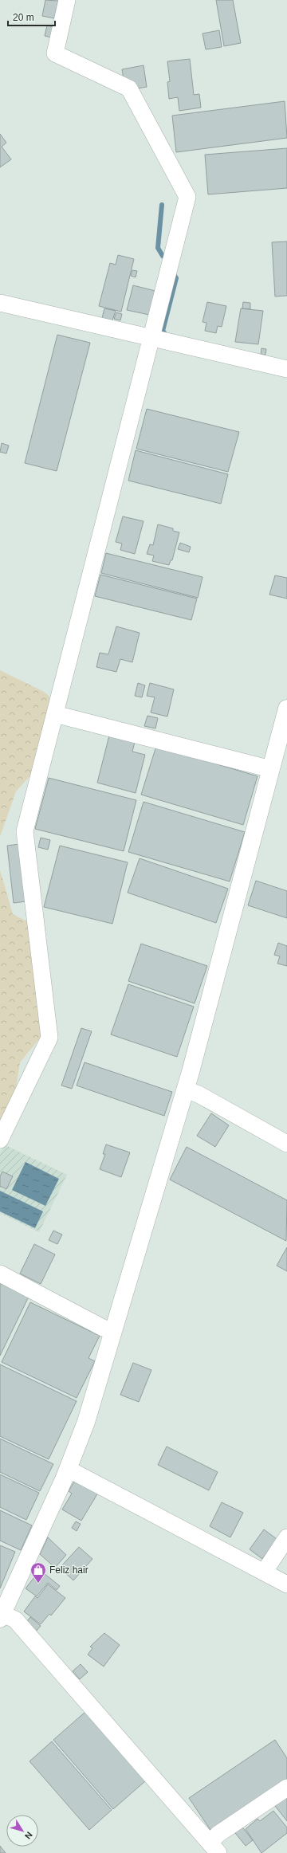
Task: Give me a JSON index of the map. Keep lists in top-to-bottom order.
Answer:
{
  "places": {
    "shop": ["Feliz hair"]
  },
  "scale_bar": "20 m",
  "north": "bottom right"
}
